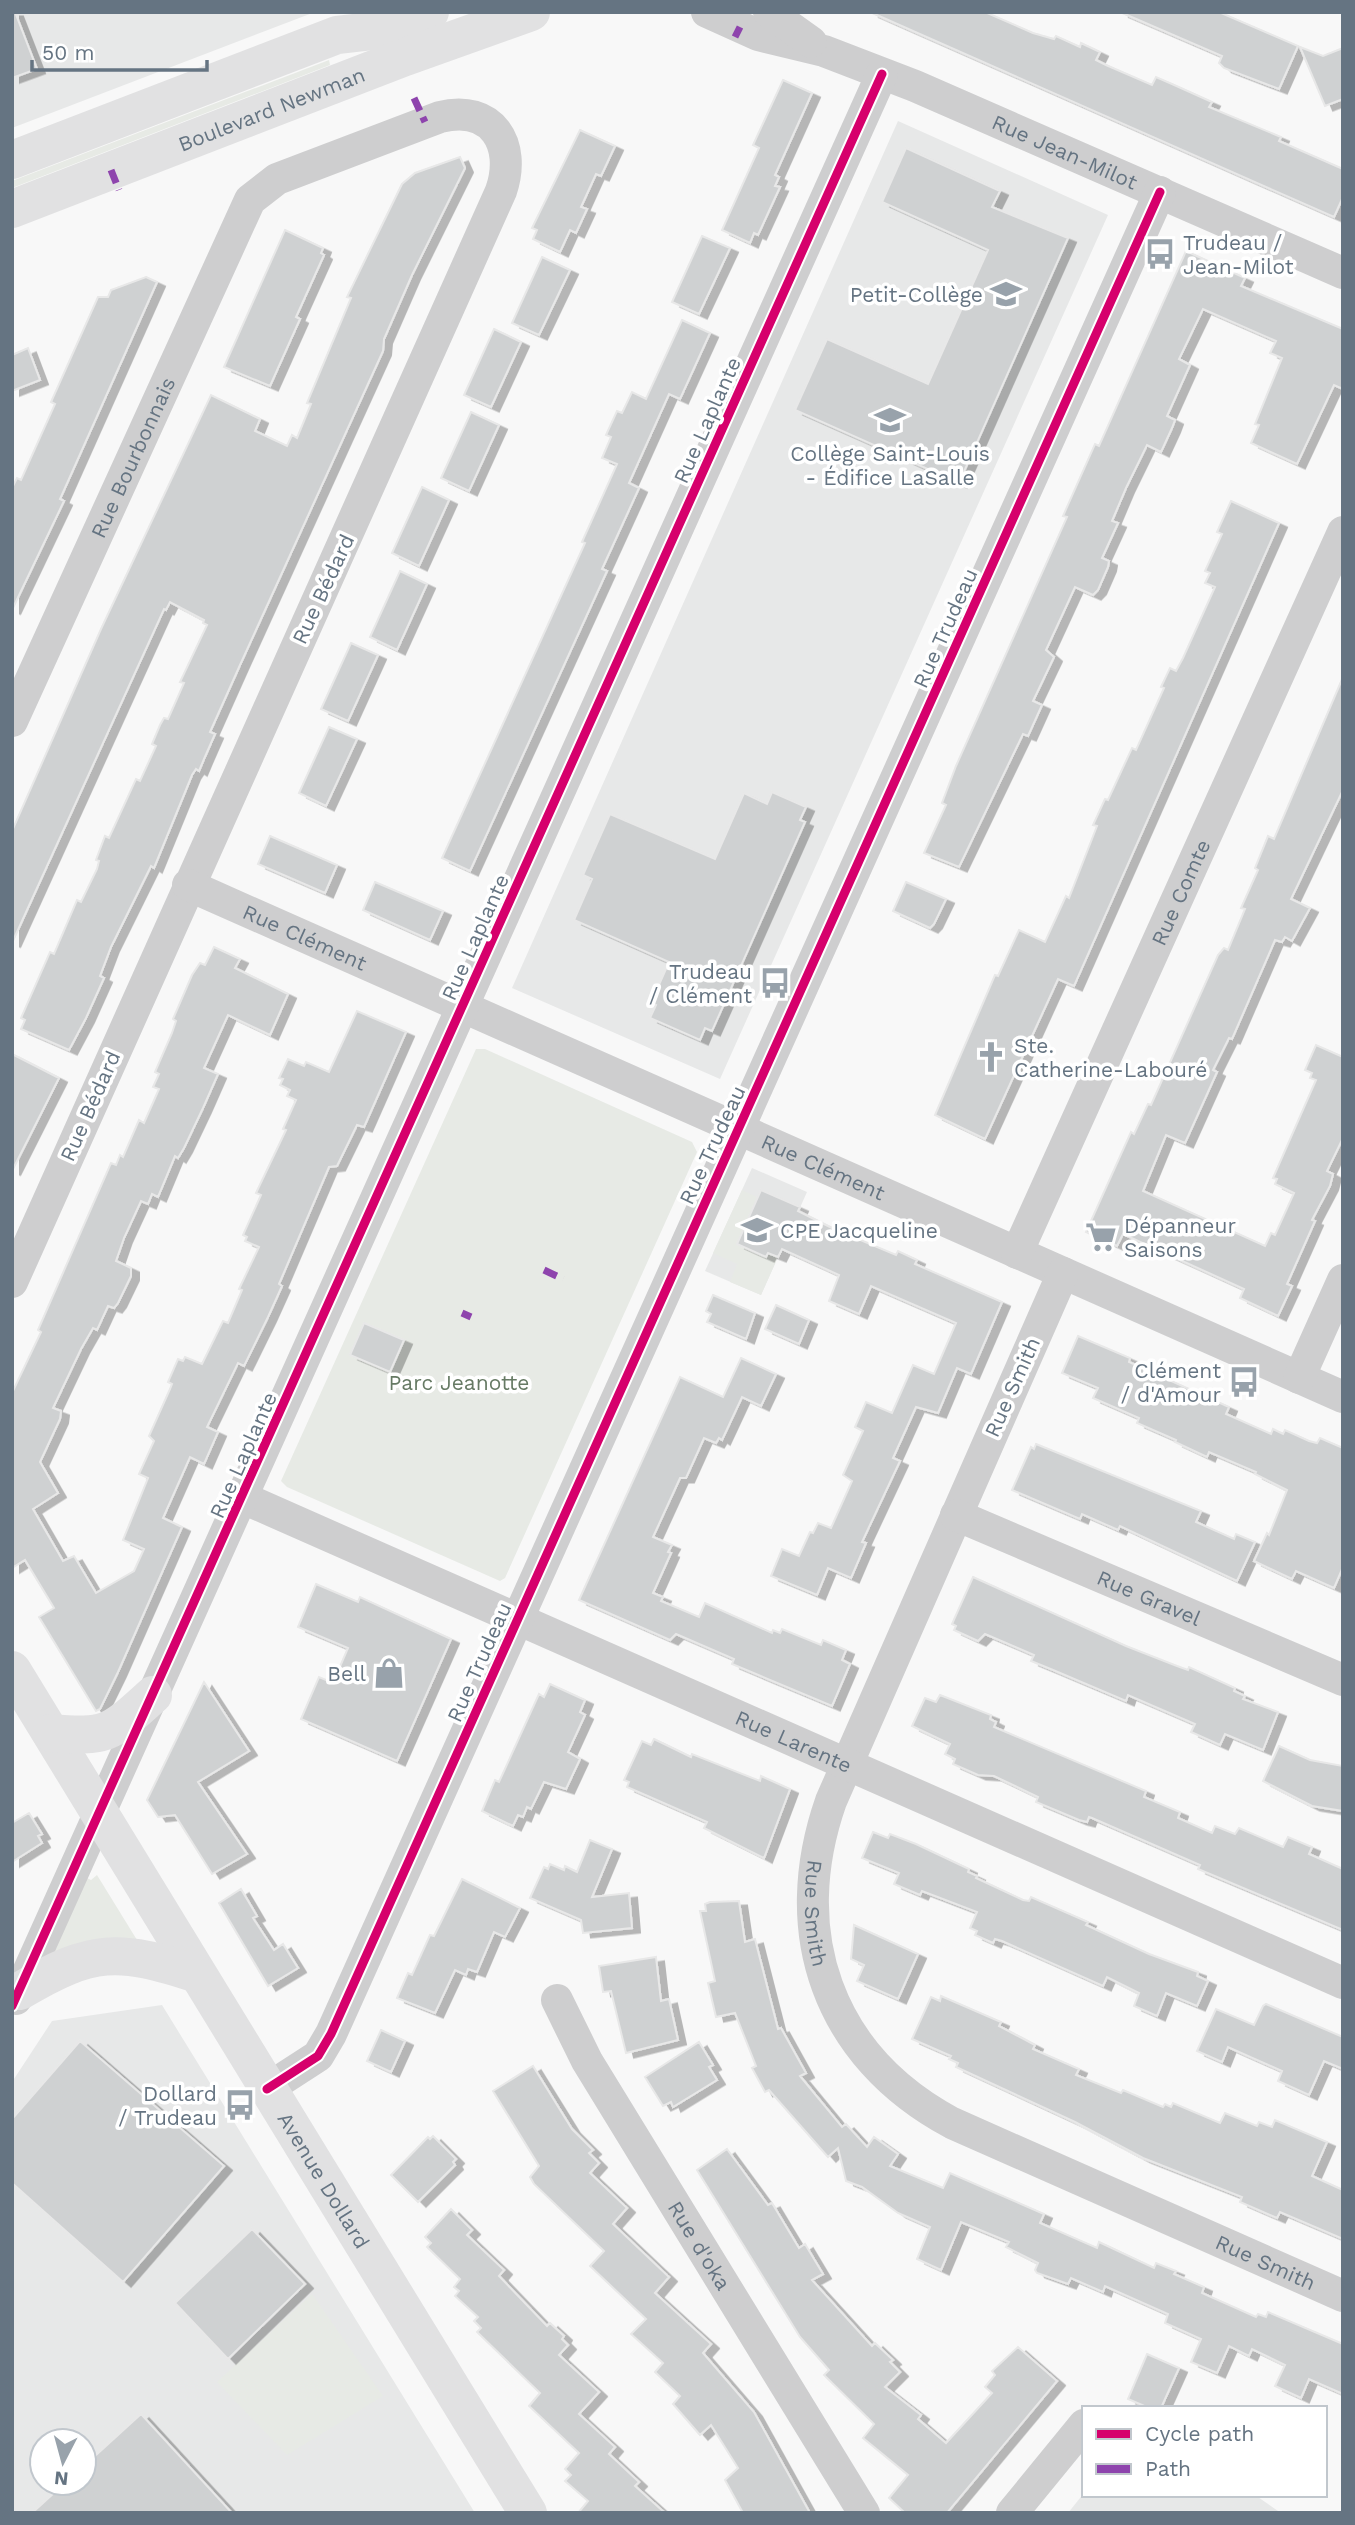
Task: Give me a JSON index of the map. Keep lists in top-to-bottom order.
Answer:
{
  "streets": {
    "main road": ["Boulevard Newman", "Avenue Dollard"],
    "street": [
      "Rue Jean-Milot",
      "Rue Laplante",
      "Rue Bourbonnais",
      "Rue Bédard",
      "Rue Trudeau",
      "Rue Comte",
      "Rue Clément",
      "Rue Smith",
      "Rue Gravel",
      "Rue Larente",
      "Rue d'oka"
    ]
  },
  "crossings": [
    ["Rue Jean-Milot", "Rue Laplante"],
    ["Rue Jean-Milot", "Rue Trudeau"],
    ["Rue Laplante", "Rue Clément"],
    ["Rue Laplante", "Rue Larente"],
    ["Rue Laplante", "Avenue Dollard"],
    ["Rue Bourbonnais", "Rue Bédard"],
    ["Rue Bédard", "Rue Clément"],
    ["Rue Trudeau", "Rue Clément"],
    ["Rue Trudeau", "Rue Larente"],
    ["Rue Trudeau", "Avenue Dollard"],
    ["Rue Comte", "Rue Clément"],
    ["Rue Clément", "Rue Smith"],
    ["Rue Smith", "Rue Gravel"],
    ["Rue Smith", "Rue Larente"]
  ],
  "parks": ["Parc Jeanotte"],
  "places": {
    "bus stop": [
      "Trudeau / Jean-Milot",
      "Trudeau / Clément",
      "Clément / d'Amour",
      "Dollard / Trudeau"
    ],
    "school or university": ["Petit-Collège", "Collège Saint-Louis - Édifice LaSalle", "CPE Jacqueline"],
    "church": ["Ste. Catherine-Labouré"],
    "supermarket": ["Dépanneur Saisons"],
    "shop": ["Bell"]
  },
  "legend": ["Cycle path", "Path"],
  "scale_bar": "50 m",
  "north": "bottom"
}
